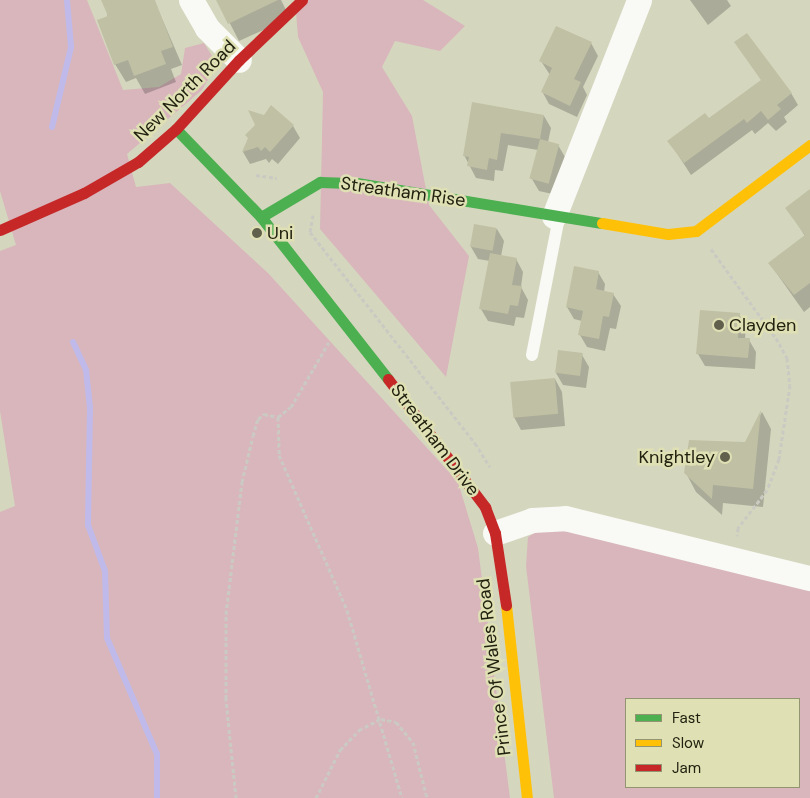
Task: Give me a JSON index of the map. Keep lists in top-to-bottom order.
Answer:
{
  "streets": {
    "street": [
      "New North Road",
      "Streatham Rise",
      "Streatham Drive",
      "Prince Of Wales Road"
    ]
  },
  "crossings": [
    ["New North Road", "Streatham Drive"],
    ["Streatham Rise", "Streatham Drive"],
    ["Streatham Drive", "Prince Of Wales Road"]
  ],
  "places": ["Uni", "Clayden", "Knightley"],
  "legend": ["Fast", "Slow", "Jam"]
}
